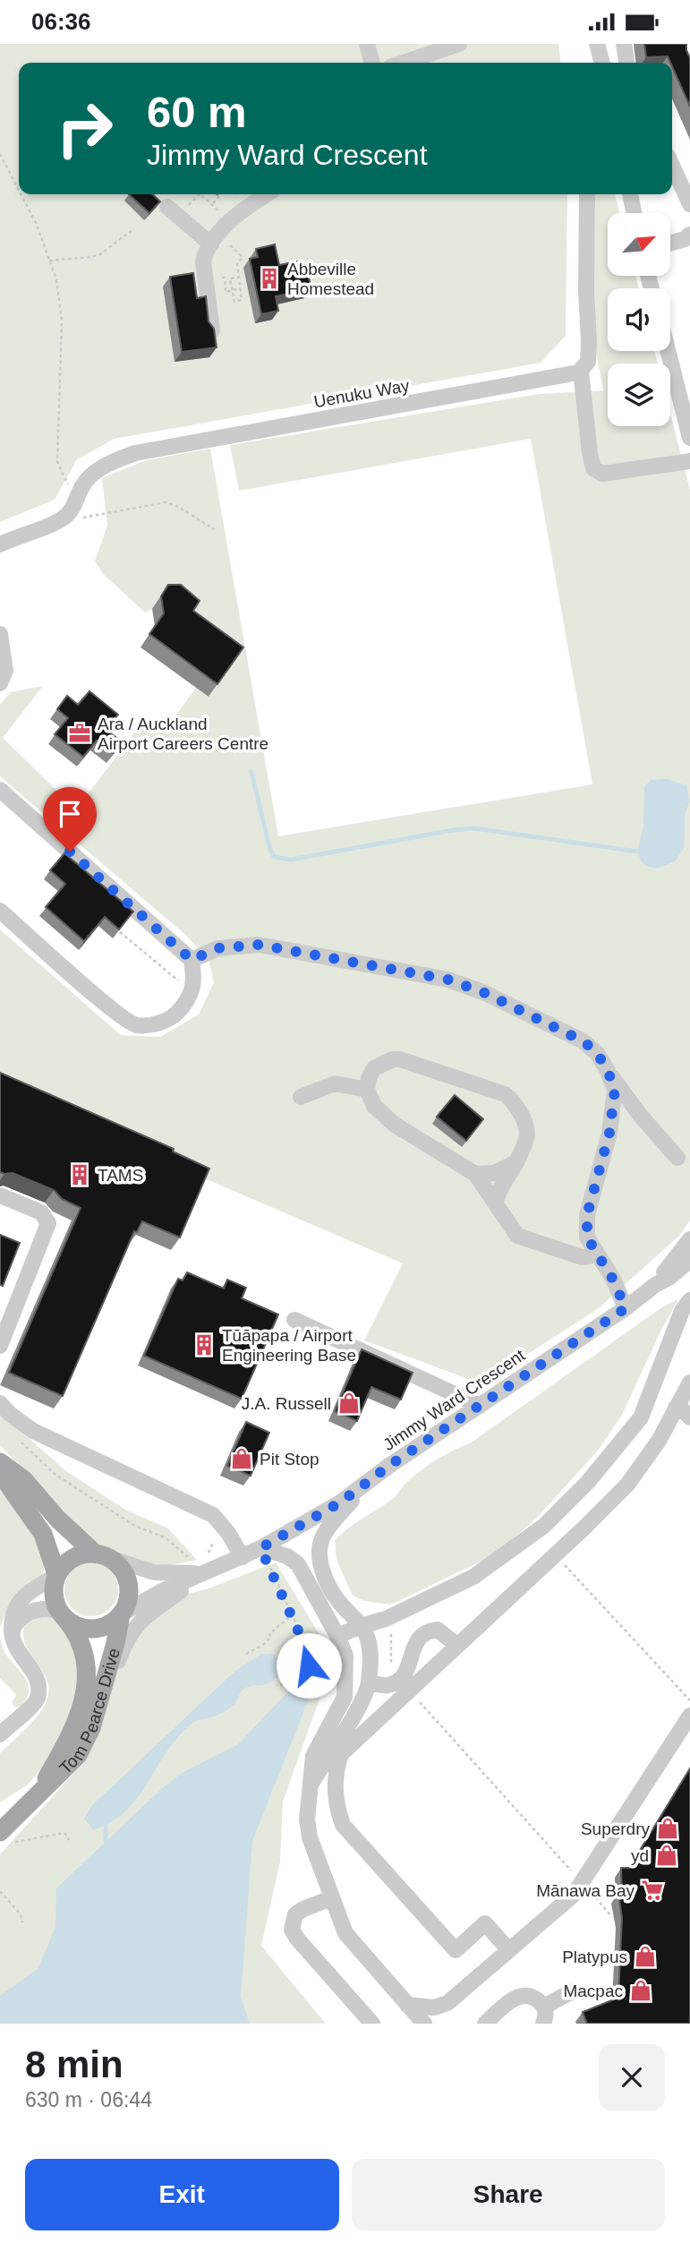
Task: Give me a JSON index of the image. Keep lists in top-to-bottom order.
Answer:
{
  "streets": {
    "main road": ["Tom Pearce Drive"],
    "street": ["Uenuku Way", "Jimmy Ward Crescent"]
  },
  "crossings": [
    ["Jimmy Ward Crescent", "Tom Pearce Drive"]
  ],
  "places": {
    "building": ["Abbeville Homestead", "TAMS", "Tūāpapa / Airport Engineering Base"],
    "office": ["Ara / Auckland Airport Careers Centre"],
    "shop": [
      "J.A. Russell",
      "Pit Stop",
      "Superdry",
      "yd",
      "Platypus",
      "Macpac"
    ],
    "supermarket": ["Mānawa Bay"]
  },
  "north": "top right",
  "page": {
    "status": "06:36",
    "turn": ["60 m", "Jimmy Ward Crescent"],
    "heading": ["8 min", "630 m · 06:44"],
    "buttons": ["Exit", "Share"]
  }
}
